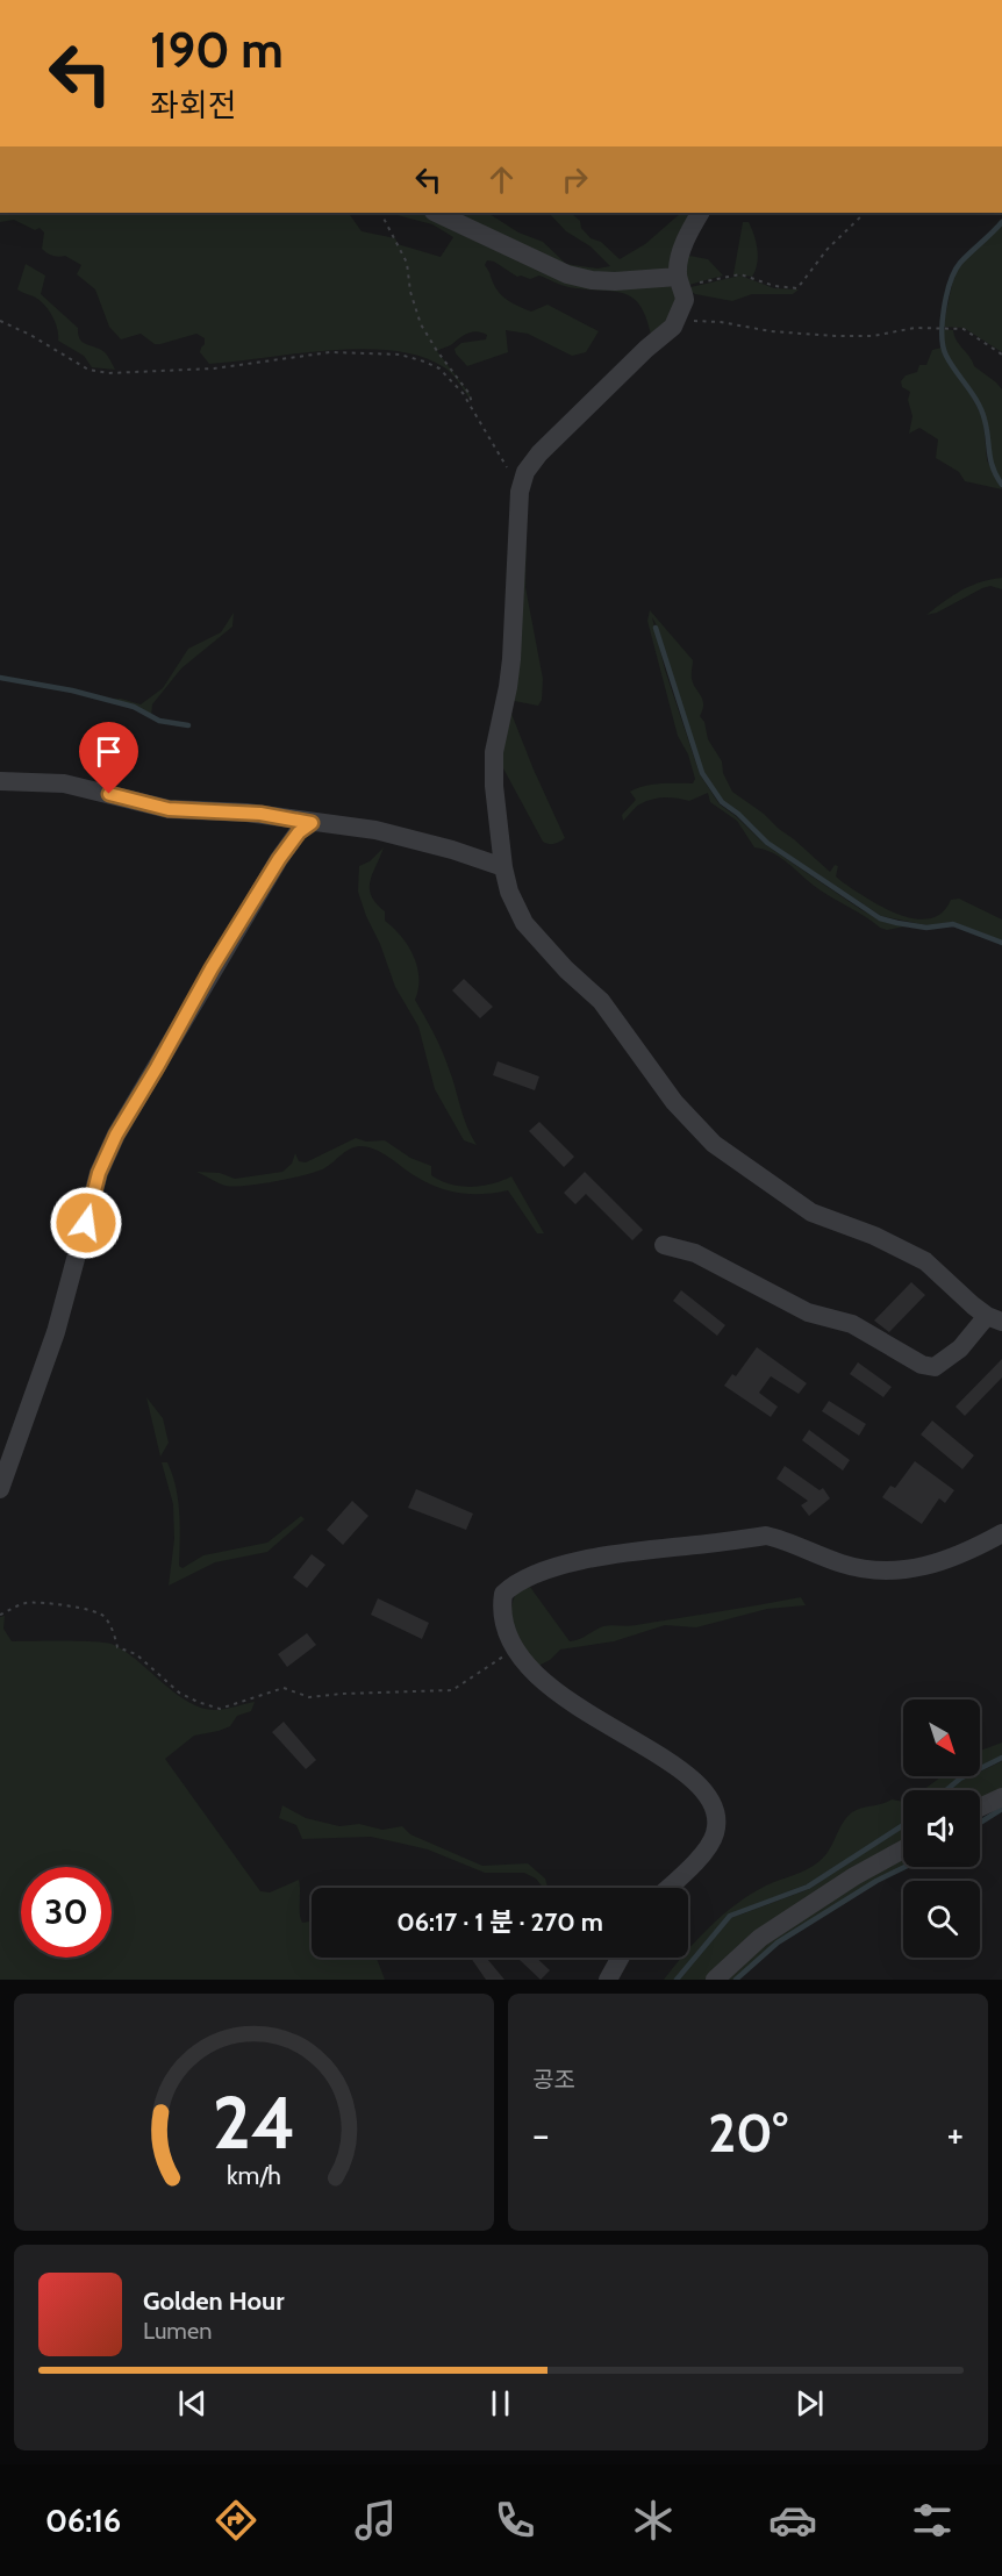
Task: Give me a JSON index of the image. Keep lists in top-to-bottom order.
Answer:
{
  "north": "bottom right",
  "page": {
    "turn": ["190 m", "좌회전"],
    "limit": "30",
    "trip": "06:17 · 1 분 · 270 m",
    "tile": "공조",
    "heat": ["−", "20°", "+"],
    "song": ["Golden Hour", "Lumen"],
    "tabs": "06:16",
    "gauge": ["24", "km/h"]
  }
}
